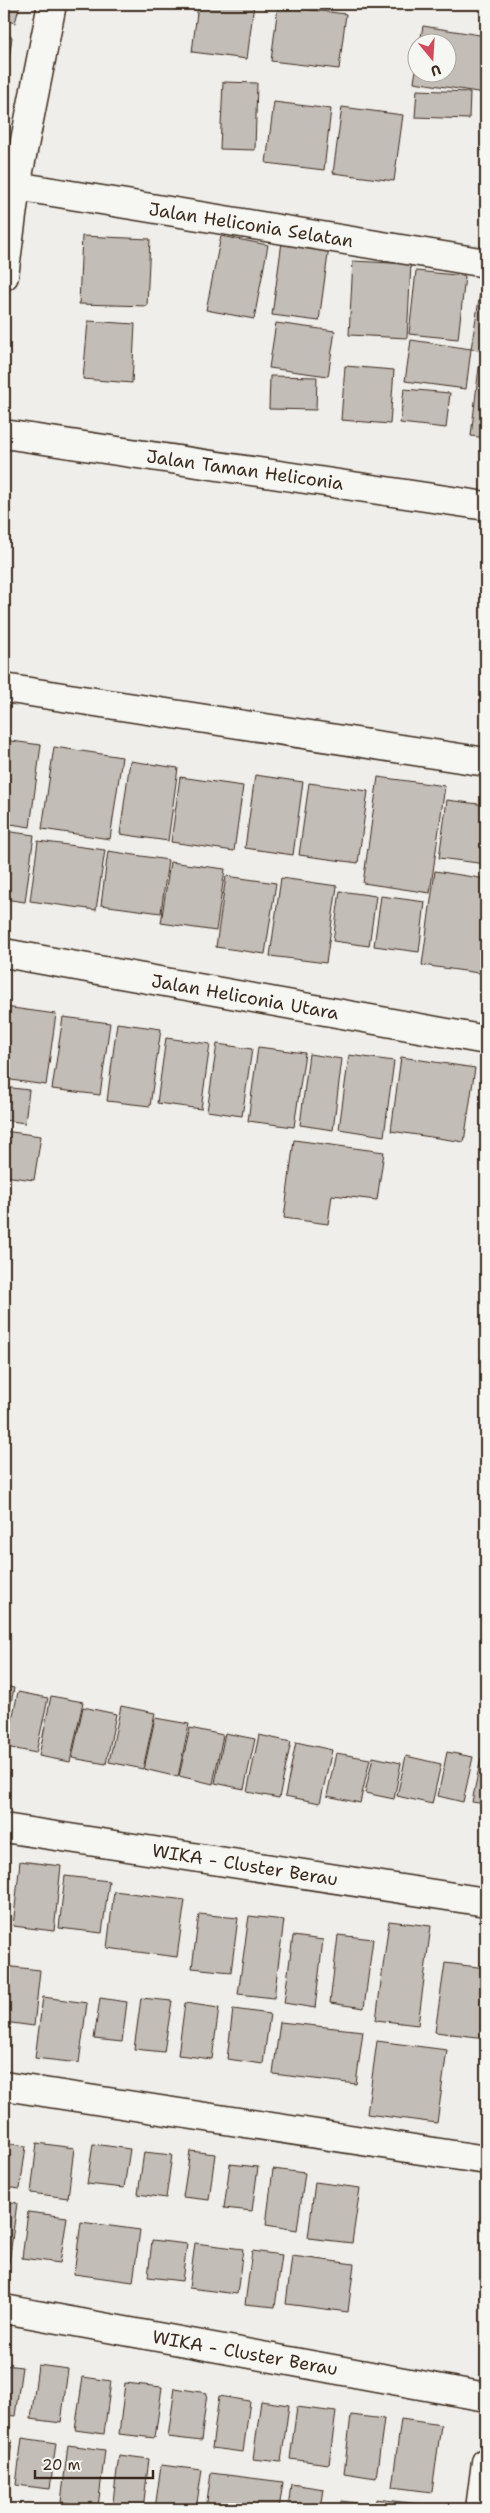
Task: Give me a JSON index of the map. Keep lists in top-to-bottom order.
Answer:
{
  "streets": {
    "street": [
      "Jalan Heliconia Selatan",
      "Jalan Taman Heliconia",
      "Jalan Heliconia Utara",
      "WIKA - Cluster Berau"
    ]
  },
  "scale_bar": "20 m",
  "north": "bottom"
}
